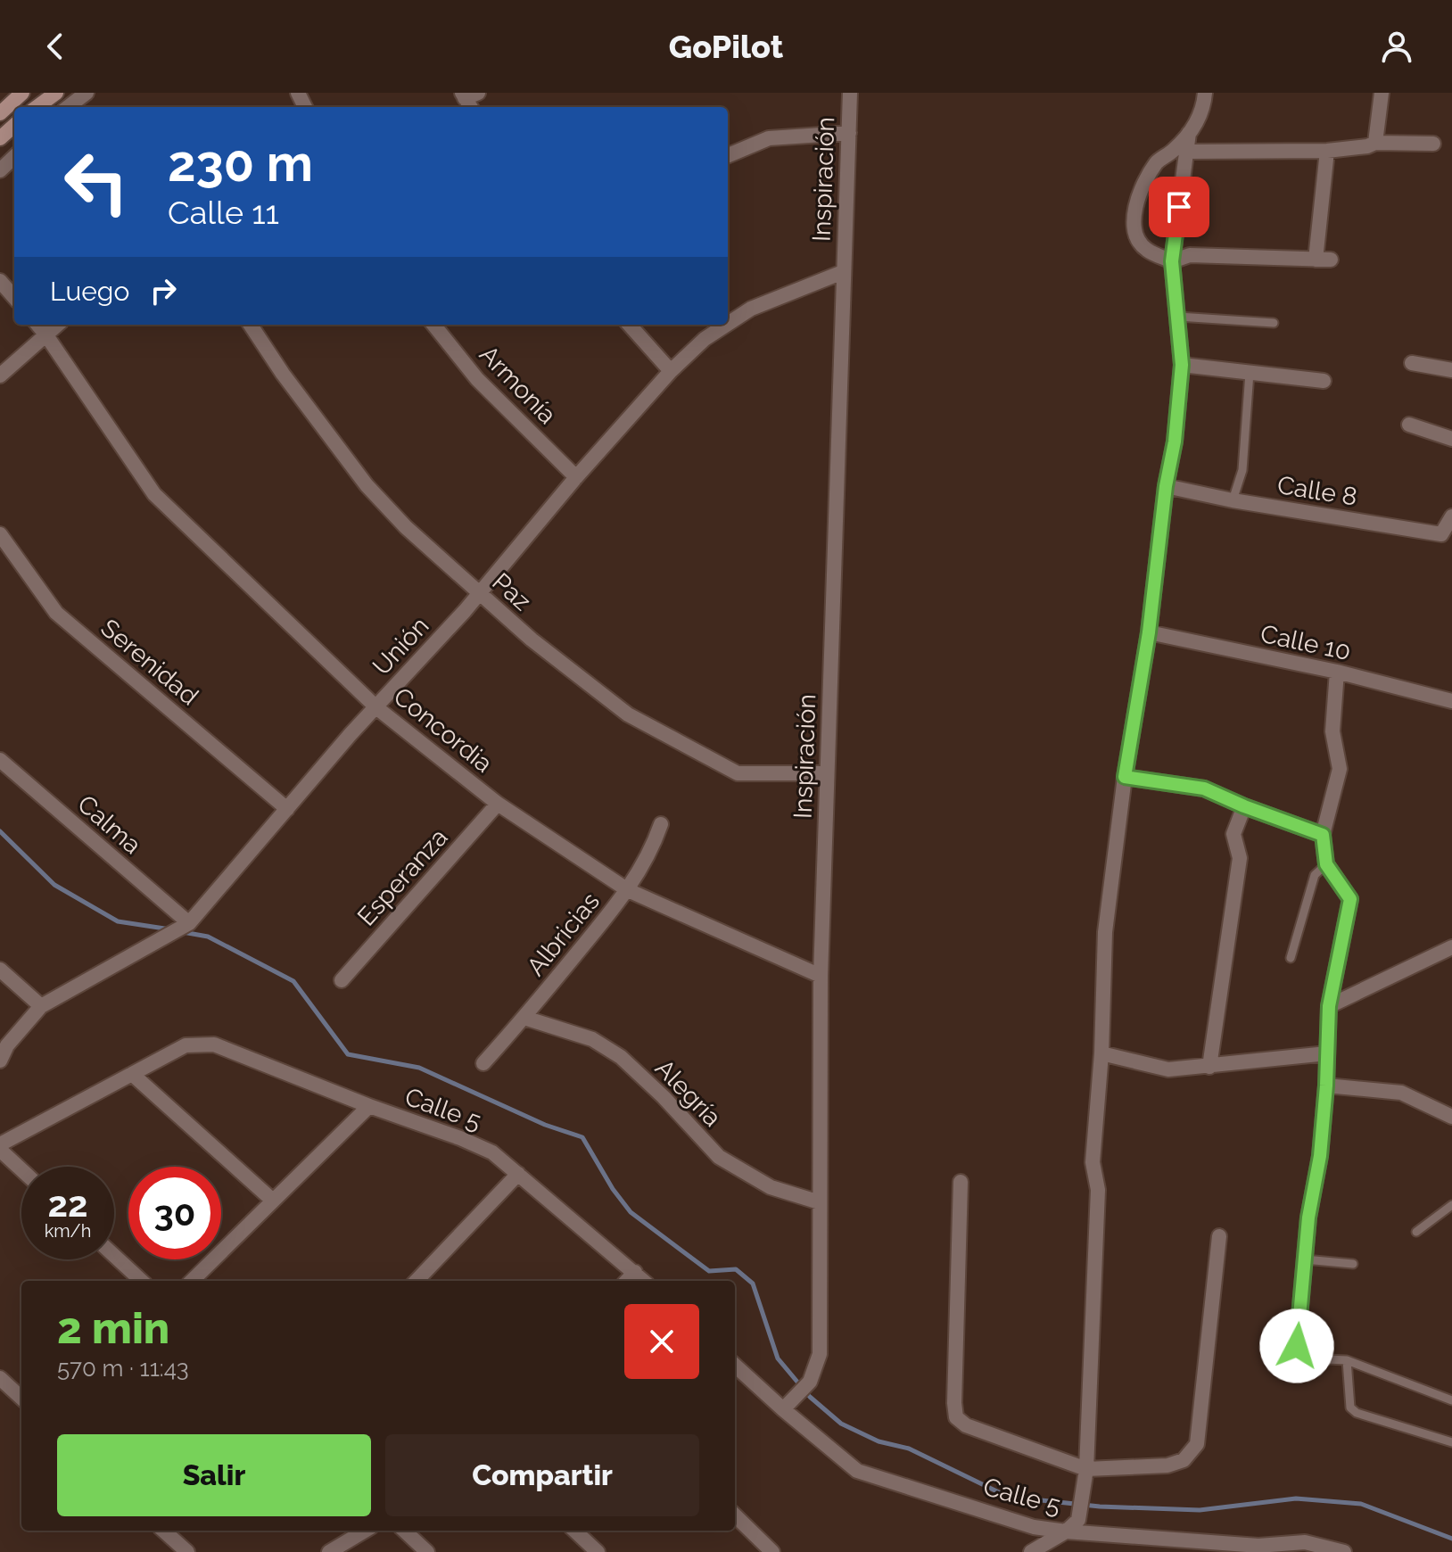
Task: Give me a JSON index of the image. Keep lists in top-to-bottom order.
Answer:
{
  "streets": {
    "street": [
      "Inspiración",
      "Armonía",
      "Calle 8",
      "Paz",
      "Calle 10",
      "Unión",
      "Serenidad",
      "Concordia",
      "Calma",
      "Esperanza",
      "Albricias",
      "Alegría",
      "Calle 5"
    ]
  },
  "crossings": [
    ["Inspiración", "Paz"],
    ["Inspiración", "Unión"],
    ["Inspiración", "Concordia"],
    ["Inspiración", "Alegría"],
    ["Inspiración", "Calle 5"],
    ["Armonía", "Unión"],
    ["Paz", "Unión"],
    ["Unión", "Serenidad"],
    ["Unión", "Concordia"],
    ["Unión", "Calma"],
    ["Concordia", "Esperanza"],
    ["Concordia", "Albricias"],
    ["Albricias", "Alegría"]
  ],
  "page": {
    "header": "GoPilot",
    "turn": ["230 m", "Calle 11"],
    "then": "Luego",
    "speed": "22 km/h",
    "limit": "30",
    "heading": ["2 min", "570 m · 11:43"],
    "buttons": ["Salir", "Compartir"]
  }
}
